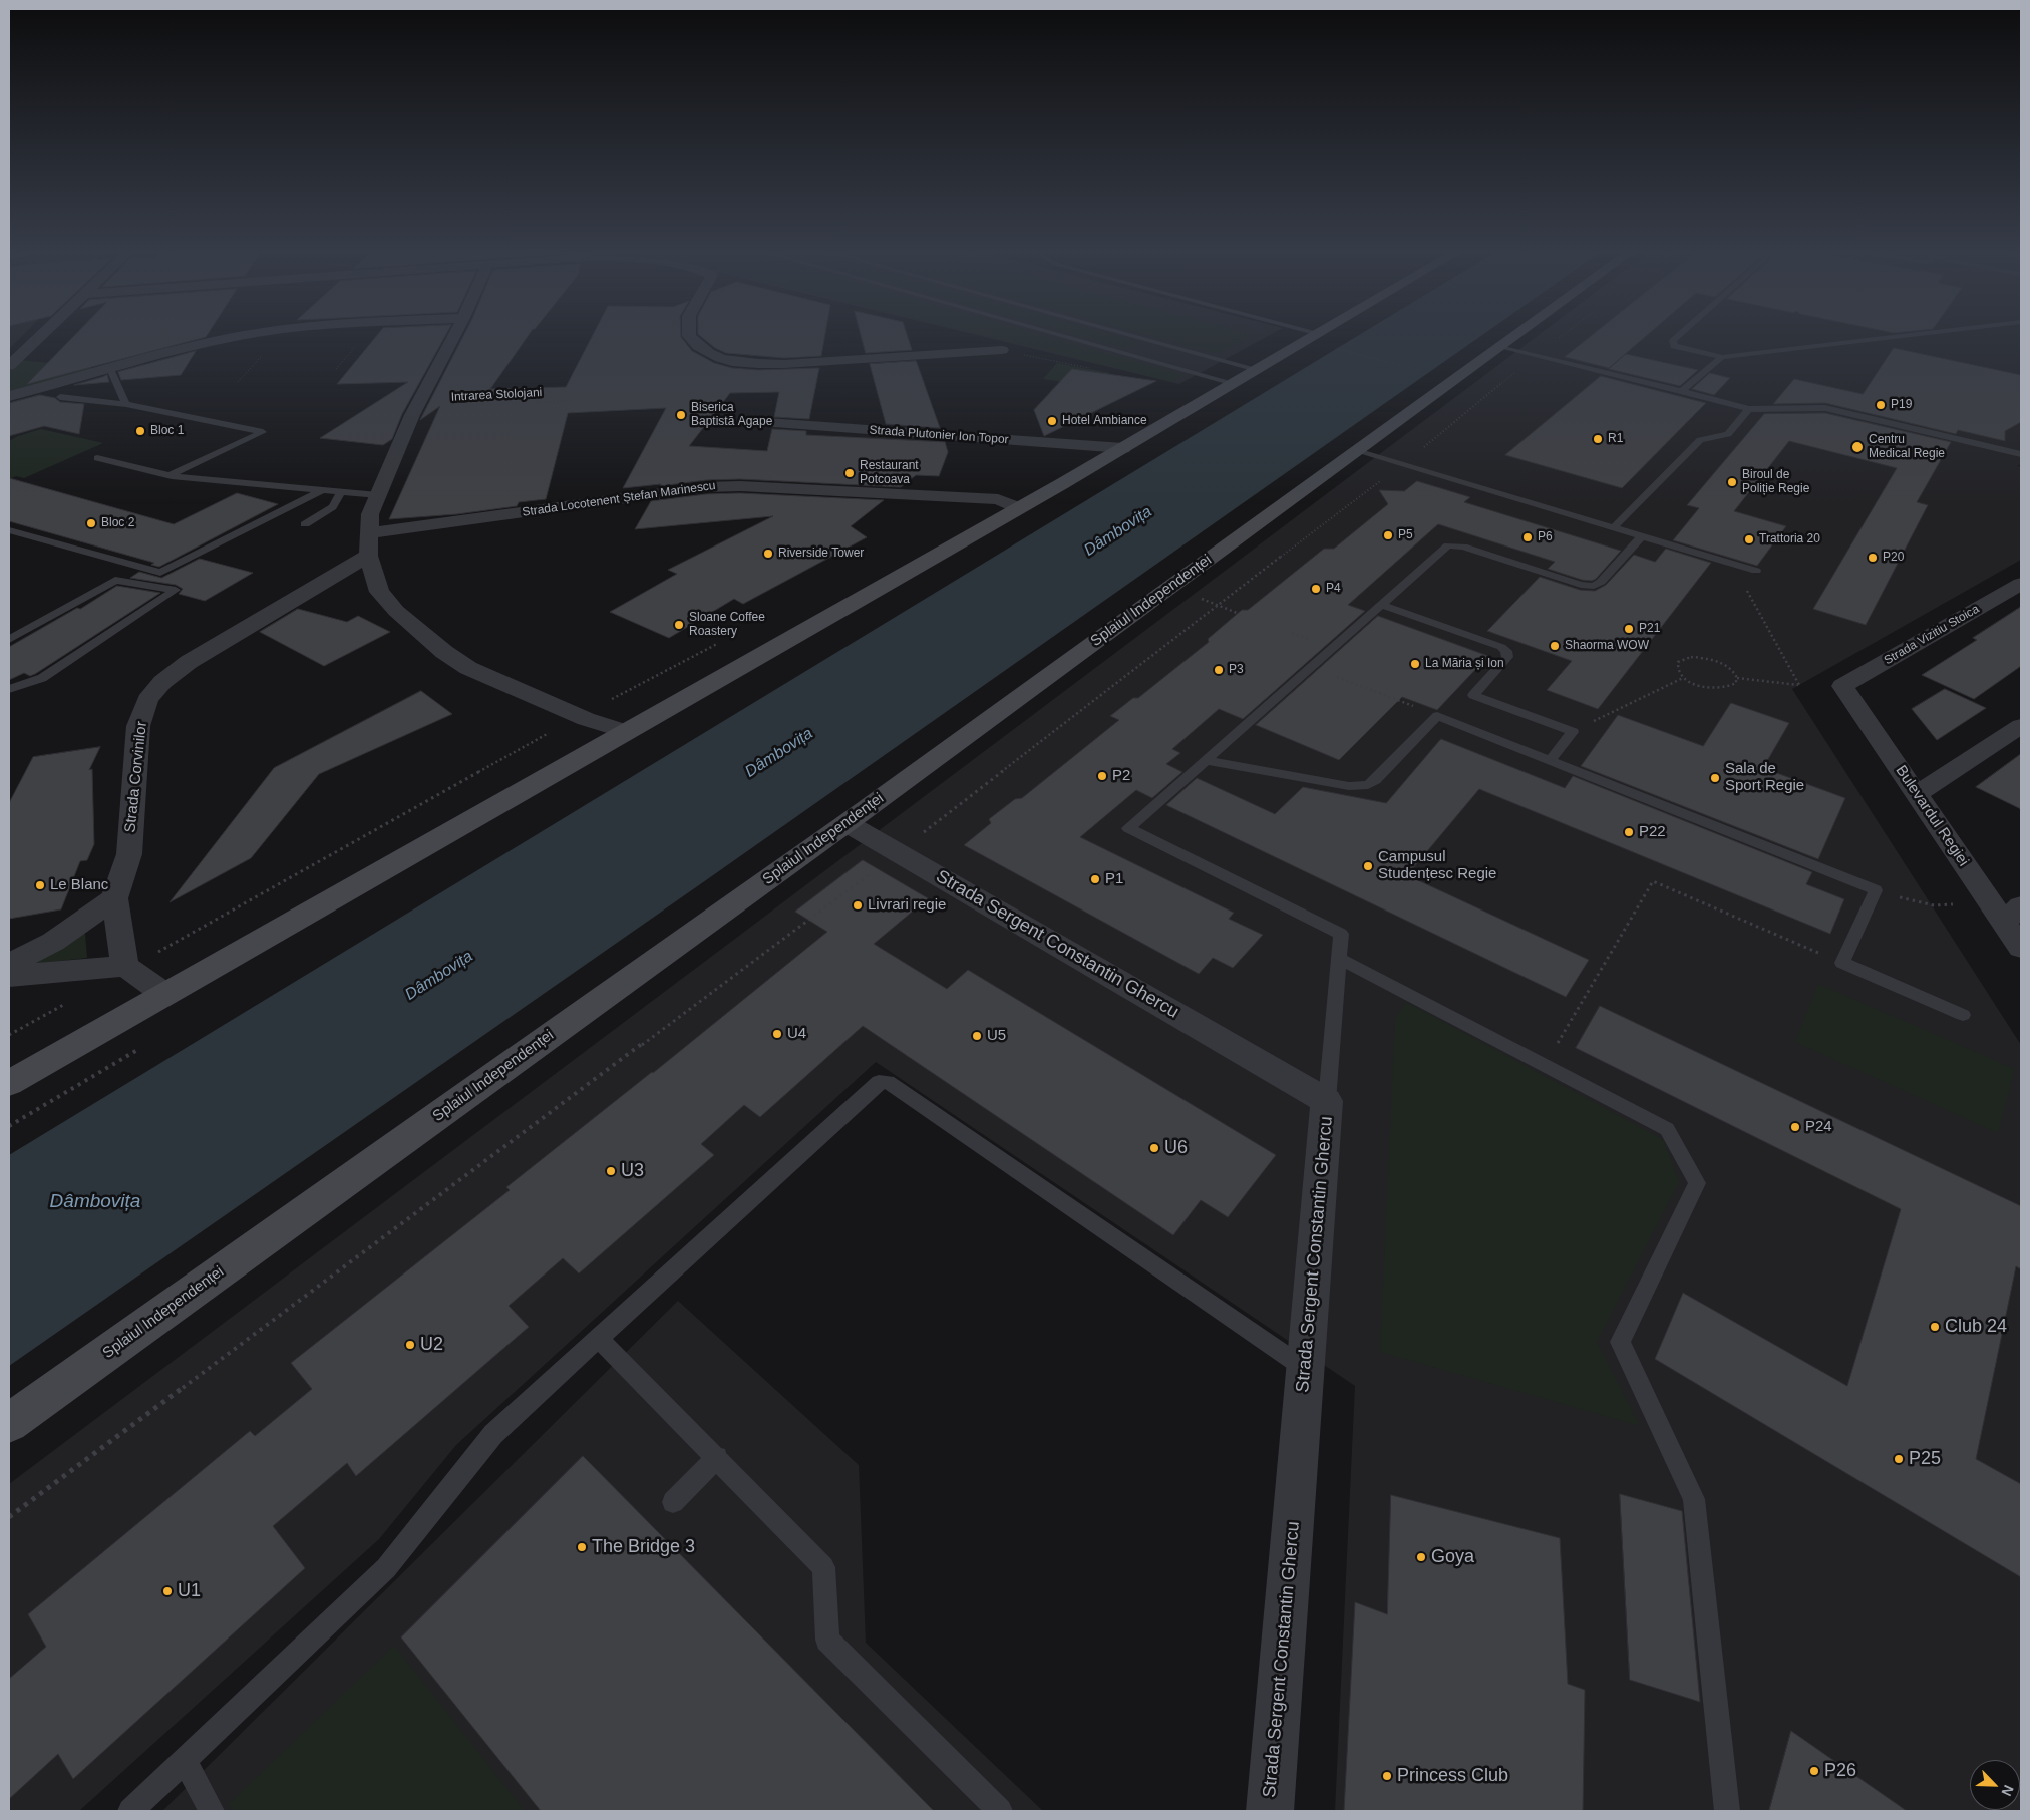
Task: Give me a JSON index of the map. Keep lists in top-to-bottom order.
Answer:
{
  "streets": {
    "main road": ["Splaiul Independenței"],
    "street": [
      "Strada Plutonier Ion Topor",
      "Strada Locotenent Ștefan Marinescu",
      "Strada Vizitiu Stoica",
      "Strada Corvinilor",
      "Bulevardul Regiei",
      "Strada Sergent Constantin Ghercu"
    ],
    "path": ["Intrarea Stolojani"]
  },
  "crossings": [
    ["Strada Locotenent Ștefan Marinescu", "Strada Corvinilor"],
    ["Splaiul Independenței", "Strada Sergent Constantin Ghercu"],
    ["Strada Vizitiu Stoica", "Bulevardul Regiei"]
  ],
  "water": ["Dâmbovița"],
  "places": [
    "P19",
    "Biserica Baptistă Agape",
    "Hotel Ambiance",
    "Bloc 1",
    "R1",
    "Centru Medical Regie",
    "Restaurant Potcoava",
    "Biroul de Poliție Regie",
    "Bloc 2",
    "P5",
    "P6",
    "Trattoria 20",
    "Riverside Tower",
    "P20",
    "P4",
    "Sloane Coffee Roastery",
    "P21",
    "Shaorma WOW",
    "La Măria și Ion",
    "P3",
    "P2",
    "Sala de Sport Regie",
    "P22",
    "Campusul Studențesc Regie",
    "P1",
    "Le Blanc",
    "Livrari regie",
    "U4",
    "U5",
    "P24",
    "U6",
    "U3",
    "Club 24",
    "U2",
    "P25",
    "The Bridge 3",
    "Goya",
    "U1",
    "P26",
    "Princess Club"
  ],
  "north": "bottom right"
}
